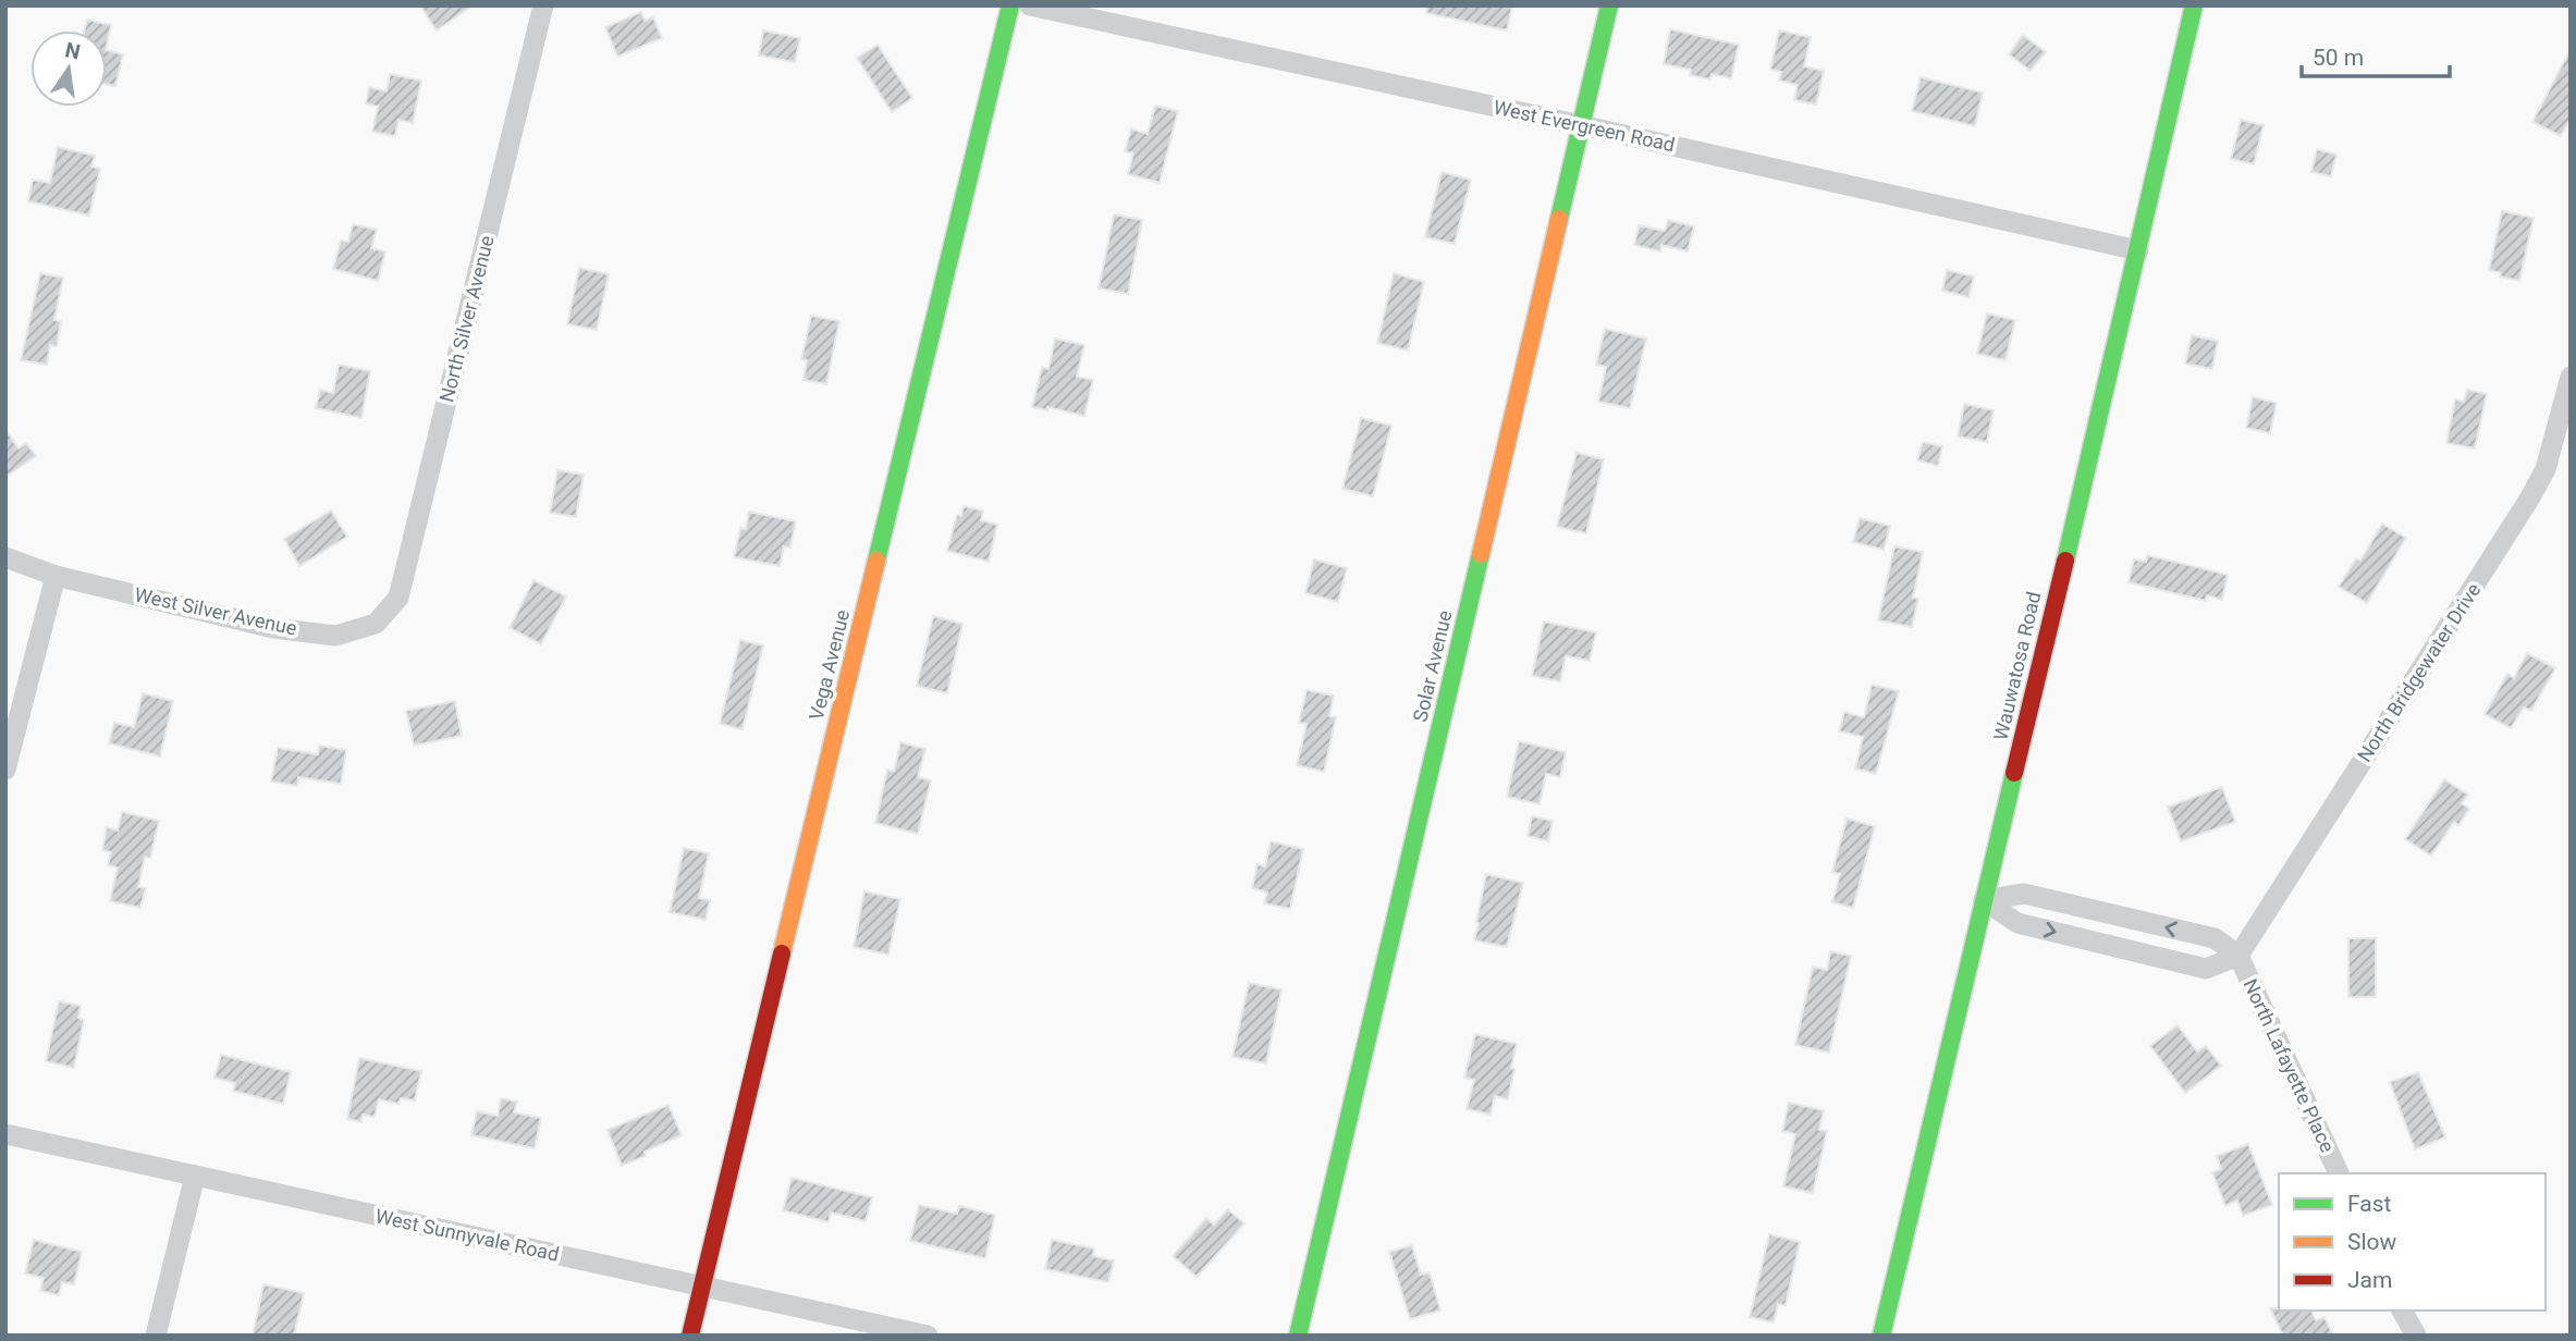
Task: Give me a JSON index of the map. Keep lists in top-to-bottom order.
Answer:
{
  "streets": {
    "street": [
      "West Evergreen Road",
      "North Silver Avenue",
      "West Silver Avenue",
      "Vega Avenue",
      "Solar Avenue",
      "Wauwatosa Road",
      "North Bridgewater Drive",
      "North Lafayette Place",
      "West Sunnyvale Road"
    ]
  },
  "crossings": [
    ["West Evergreen Road", "Solar Avenue"],
    ["West Evergreen Road", "Wauwatosa Road"],
    ["North Silver Avenue", "West Silver Avenue"],
    ["Vega Avenue", "West Sunnyvale Road"],
    ["North Bridgewater Drive", "North Lafayette Place"]
  ],
  "legend": ["Fast", "Slow", "Jam"],
  "scale_bar": "50 m",
  "north": "top"
}
